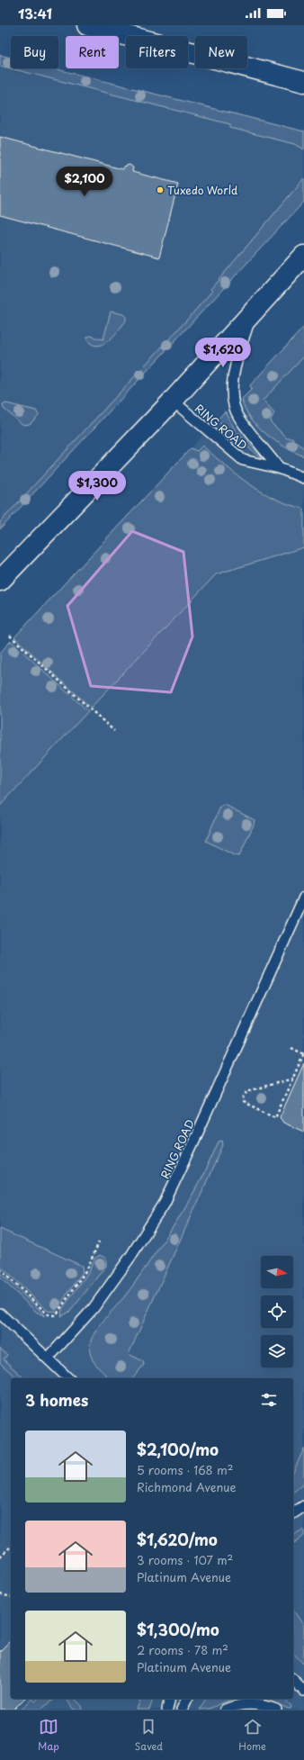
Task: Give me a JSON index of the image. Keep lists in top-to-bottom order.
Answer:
{
  "streets": {
    "lane": ["RING ROAD"]
  },
  "places": ["Tuxedo World"],
  "north": "right",
  "page": {
    "status": "13:41",
    "chip": [
      "Buy",
      "Rent",
      "Filters",
      "New"
    ],
    "price": ["$2,100", "$1,620", "$1,300"],
    "heading": "3 homes",
    "list": [
      {
        "name": "$2,100/mo",
        "note": "5 rooms · 168 m² · Richmond Avenue"
      },
      {
        "name": "$1,620/mo",
        "note": "3 rooms · 107 m² · Platinum Avenue"
      },
      {
        "name": "$1,300/mo",
        "note": "2 rooms · 78 m² · Platinum Avenue"
      }
    ],
    "tabs": ["Map", "Saved", "Home"]
  }
}
